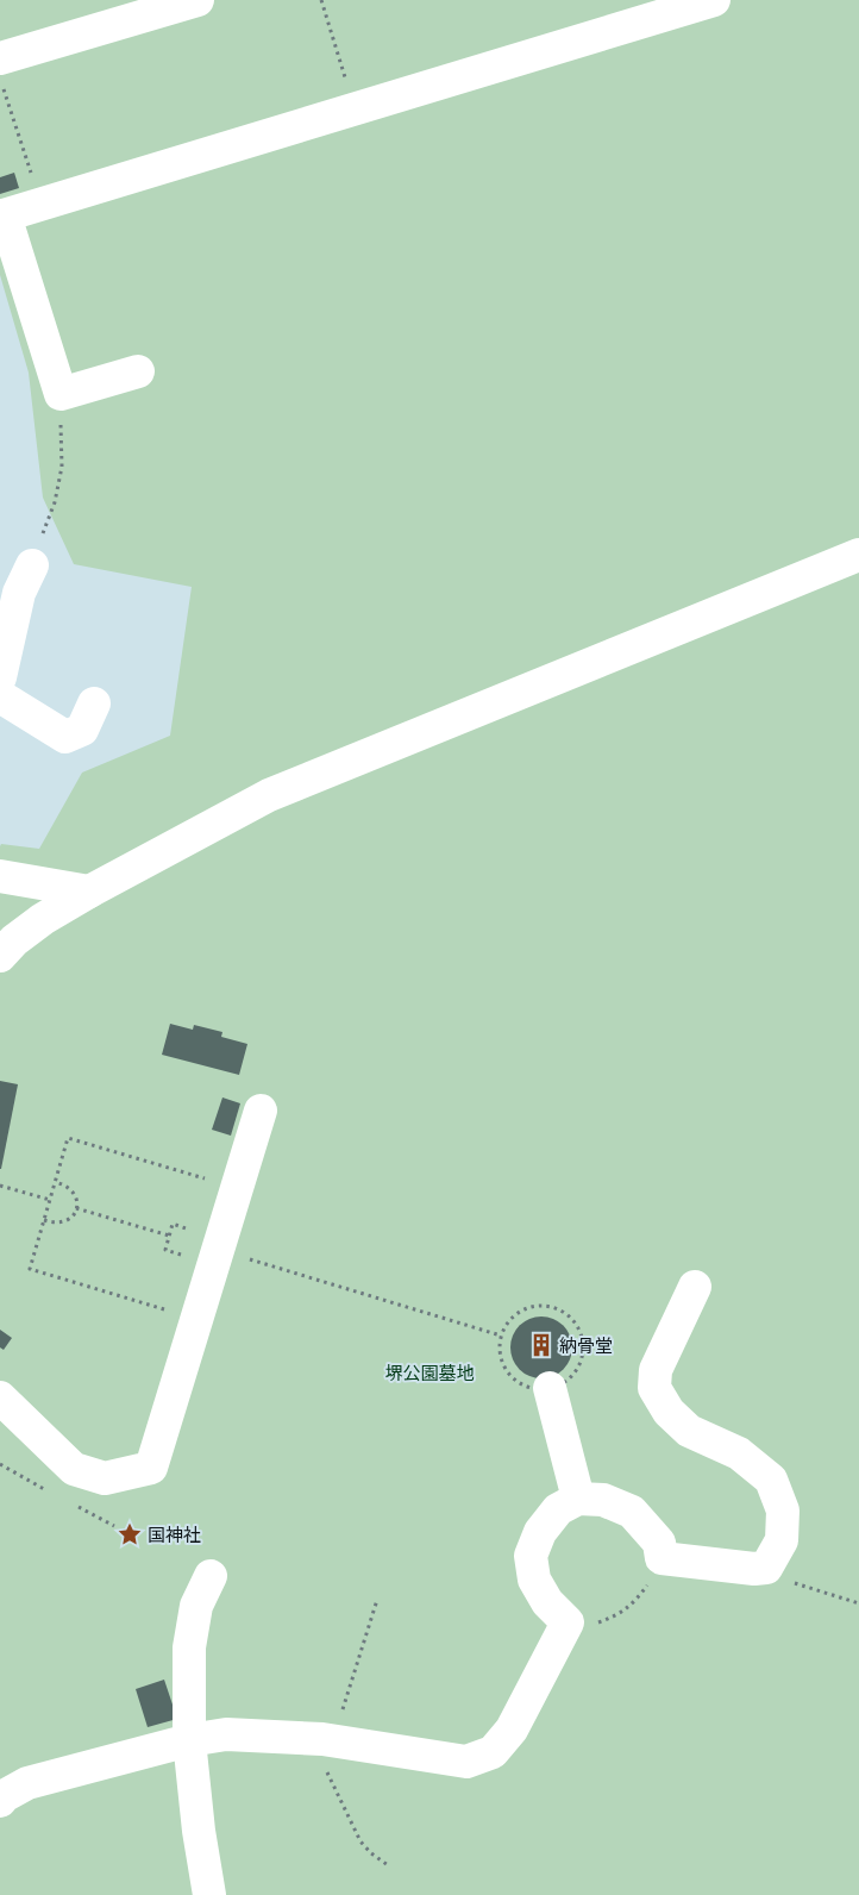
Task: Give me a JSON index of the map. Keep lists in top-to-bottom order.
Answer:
{
  "parks": ["堺公園墓地"],
  "places": {
    "building": ["納骨堂"],
    "place": ["国神社"]
  }
}
